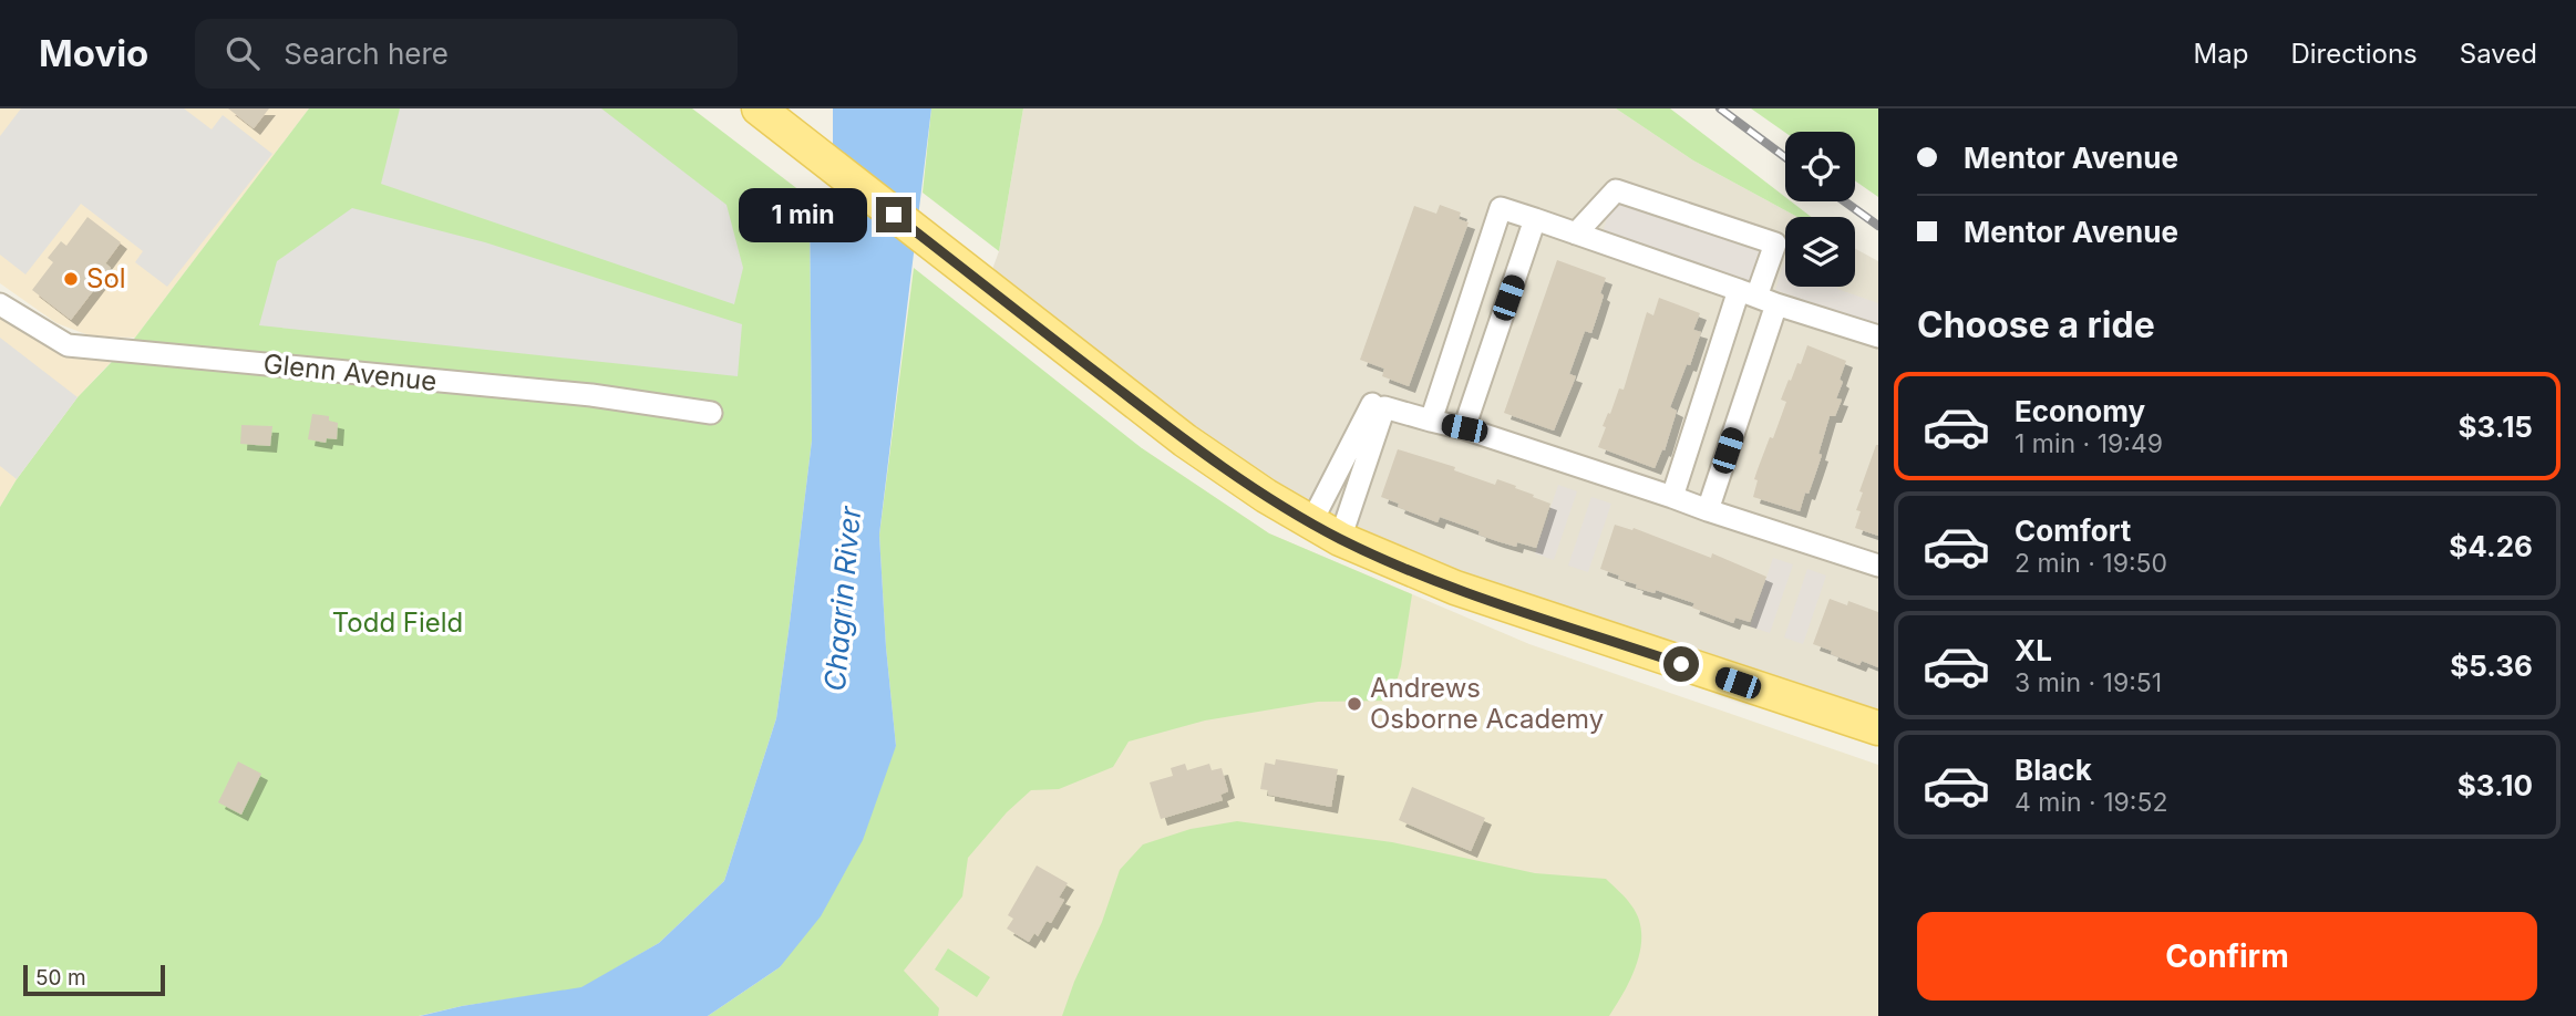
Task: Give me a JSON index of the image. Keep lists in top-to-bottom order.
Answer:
{
  "streets": {
    "street": ["Glenn Avenue"]
  },
  "water": ["Chagrin River"],
  "parks": ["Todd Field"],
  "places": ["Sol", "Andrews Osborne Academy"],
  "scale_bar": "50 m",
  "page": {
    "header": "Movio",
    "search": "Search here",
    "nav": ["Map", "Directions", "Saved"],
    "banner": ["Mentor Avenue", "Mentor Avenue"],
    "bubble": "1 min",
    "heading": "Choose a ride",
    "list": [
      {
        "name": "Economy",
        "note": "1 min · 19:49",
        "value": "$3.15"
      },
      {
        "name": "Comfort",
        "note": "2 min · 19:50",
        "value": "$4.26"
      },
      {
        "name": "XL",
        "note": "3 min · 19:51",
        "value": "$5.36"
      },
      {
        "name": "Black",
        "note": "4 min · 19:52",
        "value": "$3.10"
      }
    ],
    "buttons": "Confirm",
    "scale": "50 m"
  }
}
